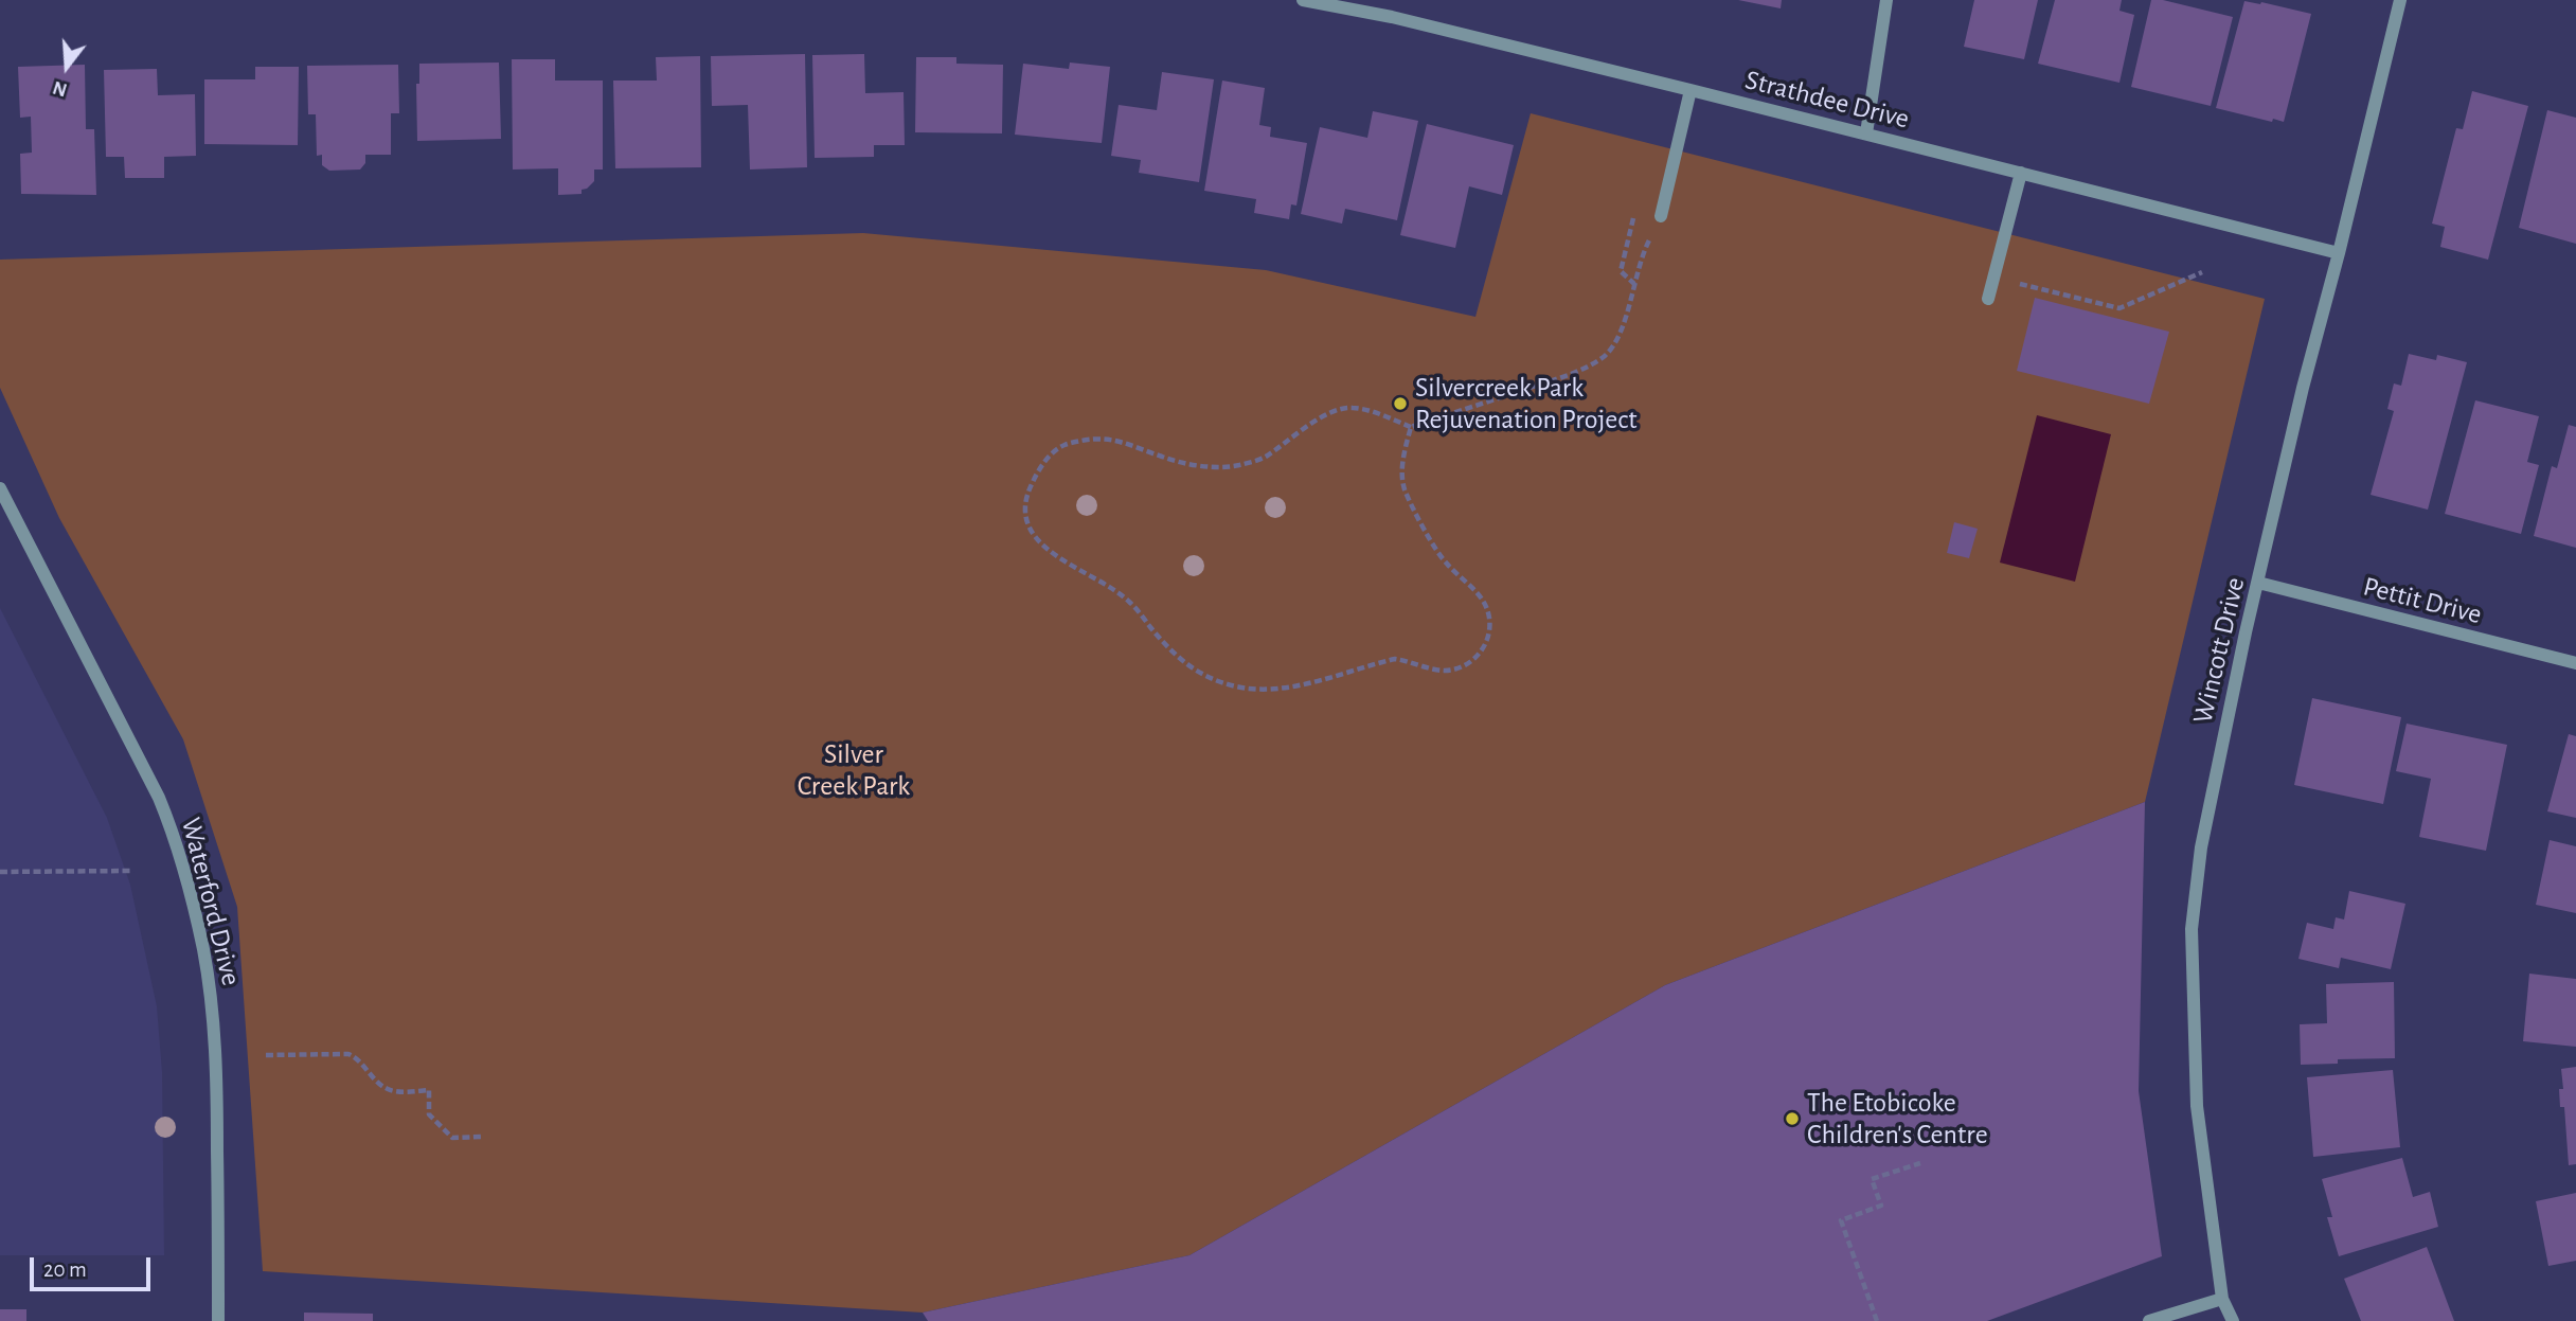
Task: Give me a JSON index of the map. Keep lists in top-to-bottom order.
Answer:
{
  "streets": {
    "street": [
      "Strathdee Drive",
      "Pettit Drive",
      "Wincott Drive",
      "Waterford Drive"
    ]
  },
  "crossings": [
    ["Strathdee Drive", "Wincott Drive"],
    ["Pettit Drive", "Wincott Drive"]
  ],
  "parks": ["Silver Creek Park"],
  "places": ["Silvercreek Park Rejuvenation Project", "The Etobicoke Children's Centre"],
  "scale_bar": "20 m",
  "north": "bottom"
}
